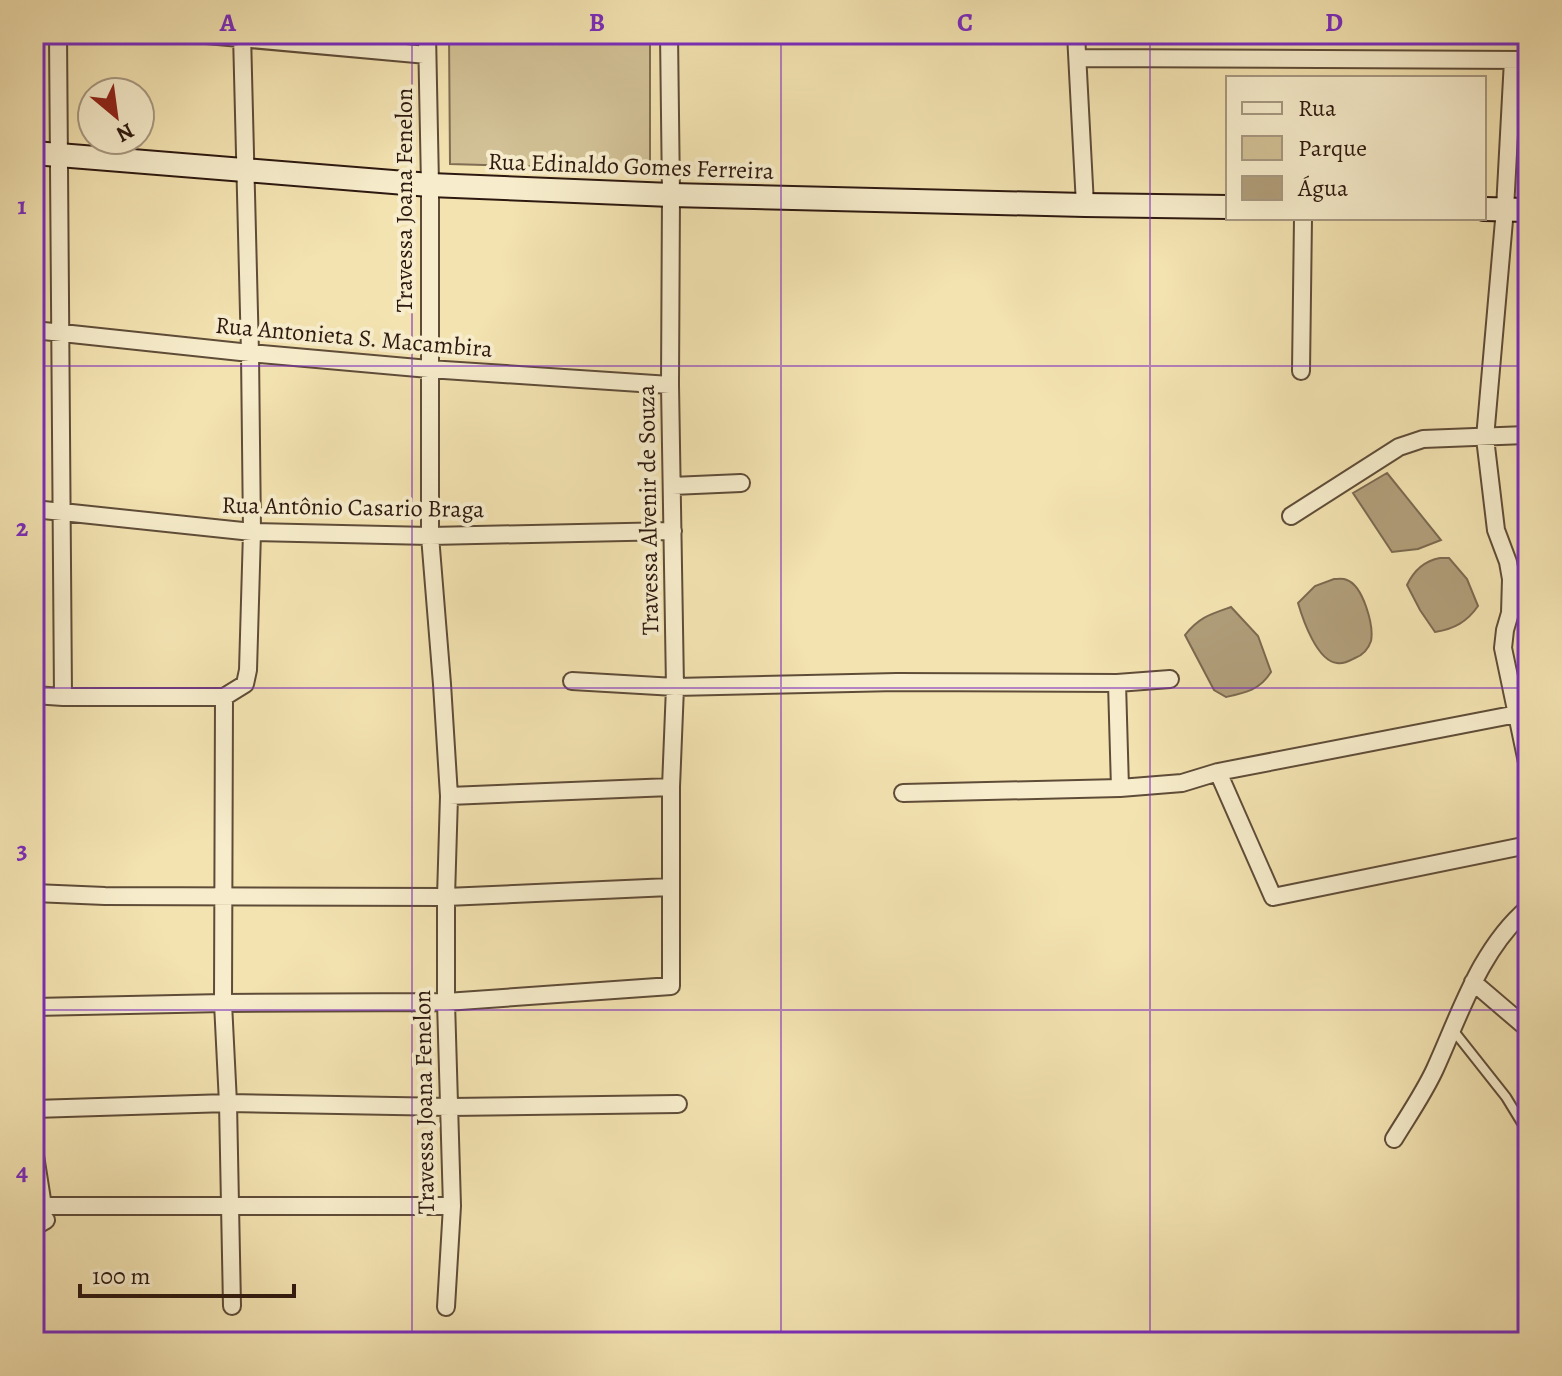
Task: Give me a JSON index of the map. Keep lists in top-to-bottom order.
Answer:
{
  "streets": {
    "street": [
      "Rua Edinaldo Gomes Ferreira",
      "Travessa Joana Fenelon",
      "Rua Antonieta S. Macambira",
      "Rua Antônio Casario Braga",
      "Travessa Alvenir de Souza"
    ]
  },
  "crossings": [
    ["Rua Edinaldo Gomes Ferreira", "Travessa Joana Fenelon"],
    ["Rua Edinaldo Gomes Ferreira", "Travessa Alvenir de Souza"],
    ["Travessa Joana Fenelon", "Rua Antonieta S. Macambira"],
    ["Travessa Joana Fenelon", "Rua Antônio Casario Braga"],
    ["Travessa Joana Fenelon", "Travessa Alvenir de Souza"],
    ["Rua Antonieta S. Macambira", "Travessa Alvenir de Souza"],
    ["Rua Antônio Casario Braga", "Travessa Alvenir de Souza"]
  ],
  "legend": ["Rua", "Parque", "Água"],
  "scale_bar": "100 m",
  "north": "bottom right",
  "grid": {
    "columns": [
      "A",
      "B",
      "C",
      "D"
    ],
    "rows": [
      "1",
      "2",
      "3",
      "4"
    ]
  }
}
